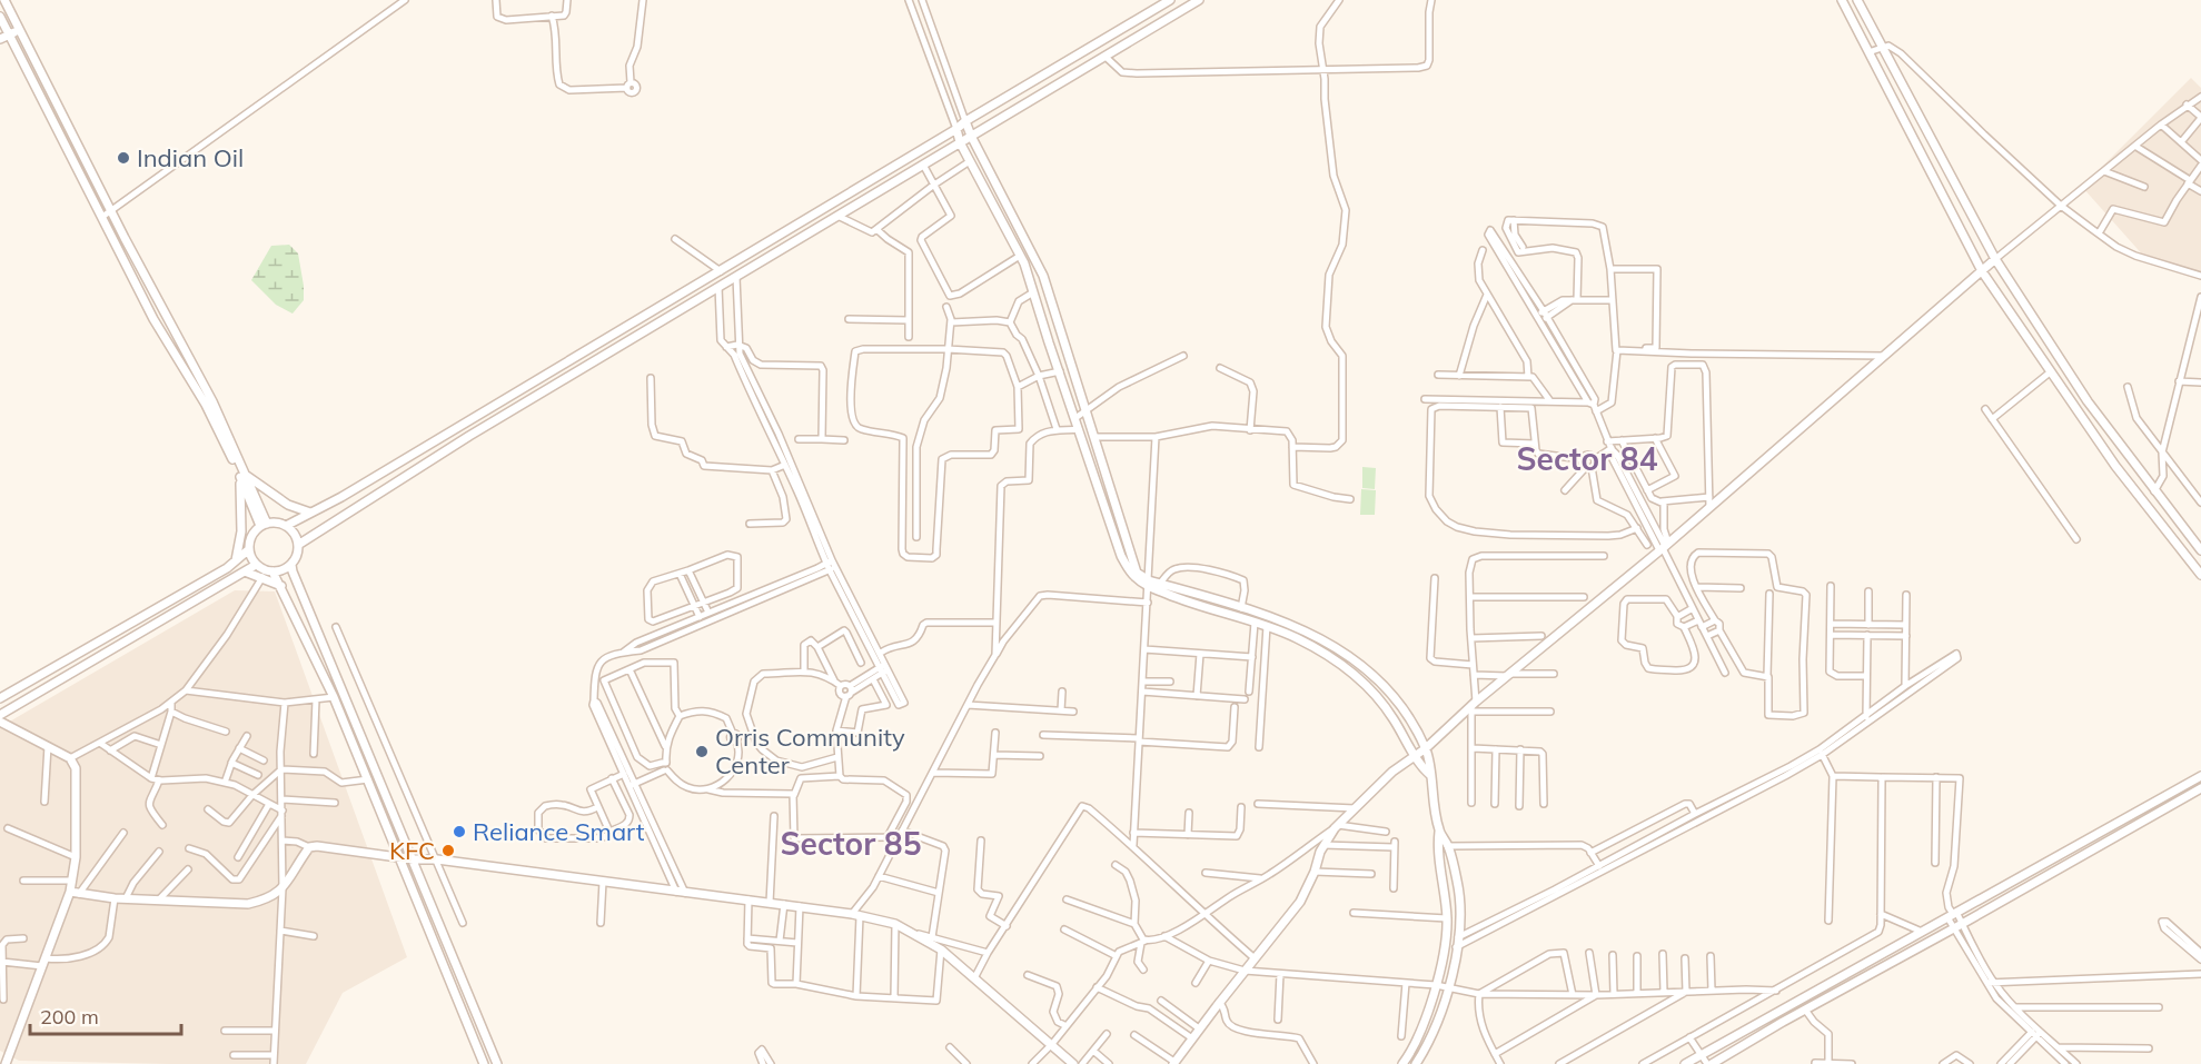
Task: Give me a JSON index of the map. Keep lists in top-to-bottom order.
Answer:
{
  "districts": ["Sector 84", "Sector 85"],
  "places": [
    "Indian Oil",
    "Orris Community Center",
    "Reliance Smart",
    "KFC"
  ],
  "scale_bar": "200 m"
}
